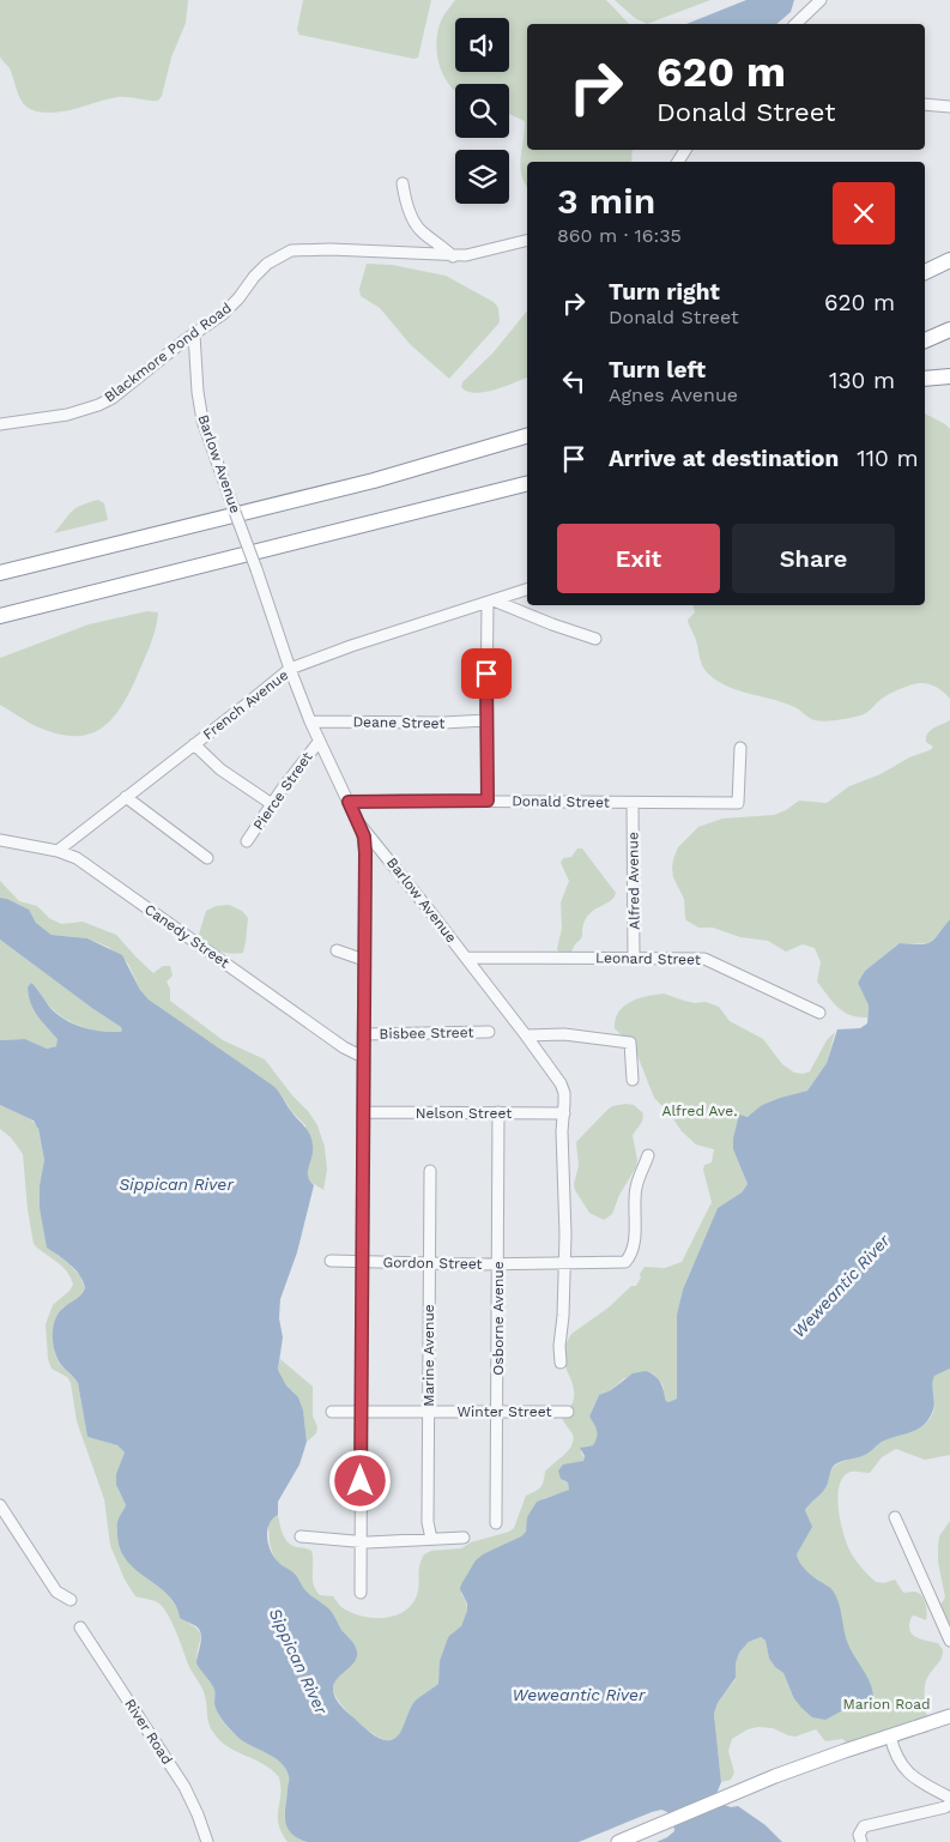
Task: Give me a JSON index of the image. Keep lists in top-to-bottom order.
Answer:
{
  "streets": {
    "street": [
      "Blackmore Pond Road",
      "Barlow Avenue",
      "French Avenue",
      "Deane Street",
      "Pierce Street",
      "Donald Street",
      "Alfred Avenue",
      "Canedy Street",
      "Leonard Street",
      "Bisbee Street",
      "Nelson Street",
      "Gordon Street",
      "Osborne Avenue",
      "Marine Avenue",
      "Winter Street",
      "River Road"
    ]
  },
  "crossings": [
    ["Blackmore Pond Road", "Barlow Avenue"],
    ["Barlow Avenue", "French Avenue"],
    ["Barlow Avenue", "Deane Street"],
    ["Barlow Avenue", "Pierce Street"],
    ["Barlow Avenue", "Donald Street"],
    ["Barlow Avenue", "Leonard Street"],
    ["Barlow Avenue", "Nelson Street"],
    ["Barlow Avenue", "Gordon Street"],
    ["French Avenue", "Canedy Street"],
    ["Donald Street", "Alfred Avenue"],
    ["Alfred Avenue", "Leonard Street"],
    ["Nelson Street", "Osborne Avenue"],
    ["Gordon Street", "Osborne Avenue"],
    ["Gordon Street", "Marine Avenue"],
    ["Osborne Avenue", "Winter Street"],
    ["Marine Avenue", "Winter Street"]
  ],
  "water": ["Sippican River", "Weweantic River"],
  "parks": ["Alfred Ave.", "Marion Road"],
  "page": {
    "turn": ["620 m", "Donald Street"],
    "heading": ["3 min", "860 m · 16:35"],
    "list": [
      {
        "name": "Turn right",
        "note": "Donald Street",
        "value": "620 m"
      },
      {
        "name": "Turn left",
        "note": "Agnes Avenue",
        "value": "130 m"
      },
      {
        "name": "Arrive at destination",
        "value": "110 m"
      }
    ],
    "buttons": ["Exit", "Share"]
  }
}
